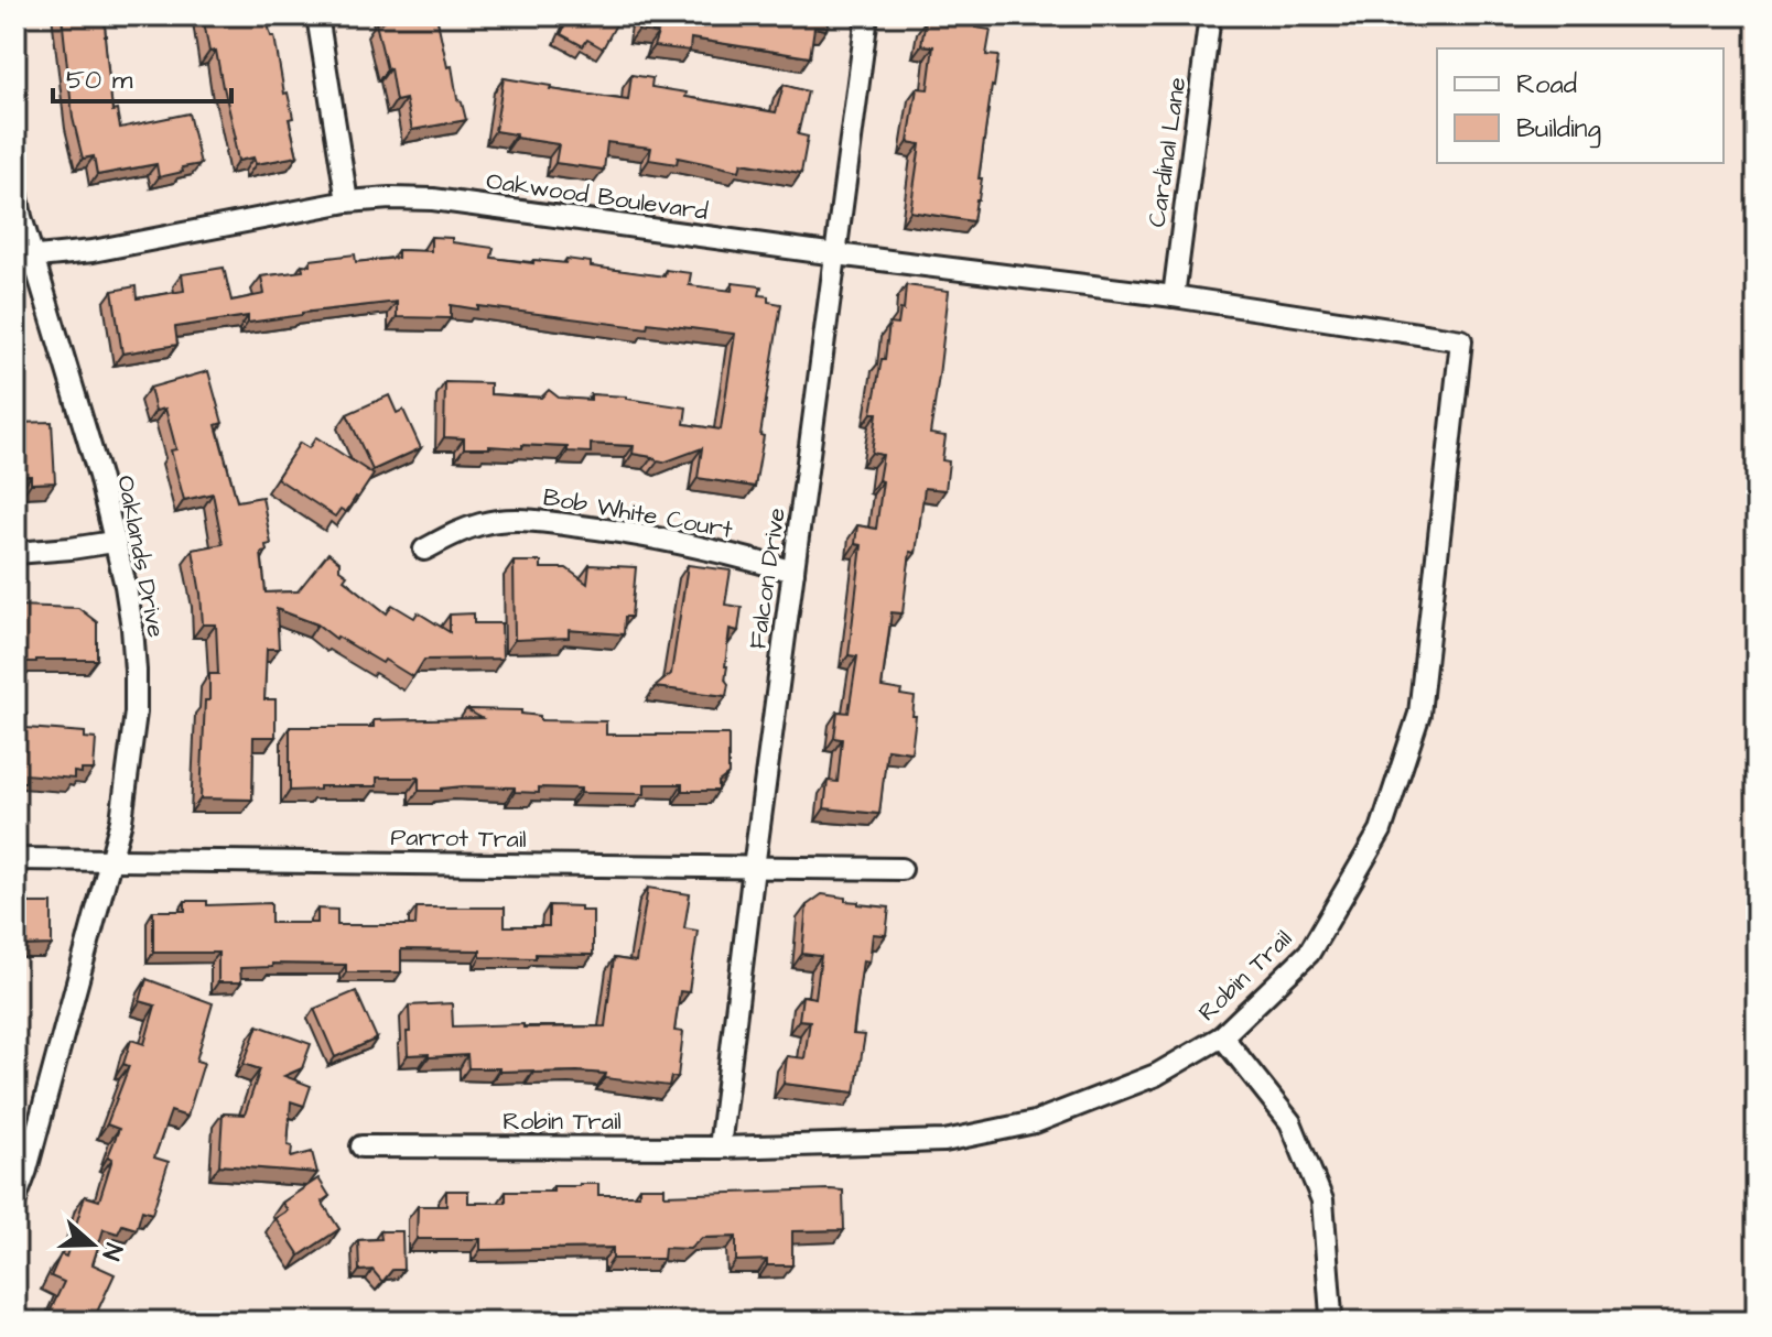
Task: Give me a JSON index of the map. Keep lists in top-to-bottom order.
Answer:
{
  "streets": {
    "street": [
      "Cardinal Lane",
      "Oakwood Boulevard",
      "Bob White Court",
      "Oaklands Drive",
      "Falcon Drive",
      "Parrot Trail",
      "Robin Trail"
    ]
  },
  "crossings": [
    ["Cardinal Lane", "Oakwood Boulevard"],
    ["Cardinal Lane", "Robin Trail"],
    ["Oakwood Boulevard", "Oaklands Drive"],
    ["Oakwood Boulevard", "Falcon Drive"],
    ["Oakwood Boulevard", "Robin Trail"],
    ["Bob White Court", "Falcon Drive"],
    ["Oaklands Drive", "Parrot Trail"],
    ["Falcon Drive", "Parrot Trail"],
    ["Falcon Drive", "Robin Trail"]
  ],
  "legend": ["Road", "Building"],
  "scale_bar": "50 m",
  "north": "right"
}
